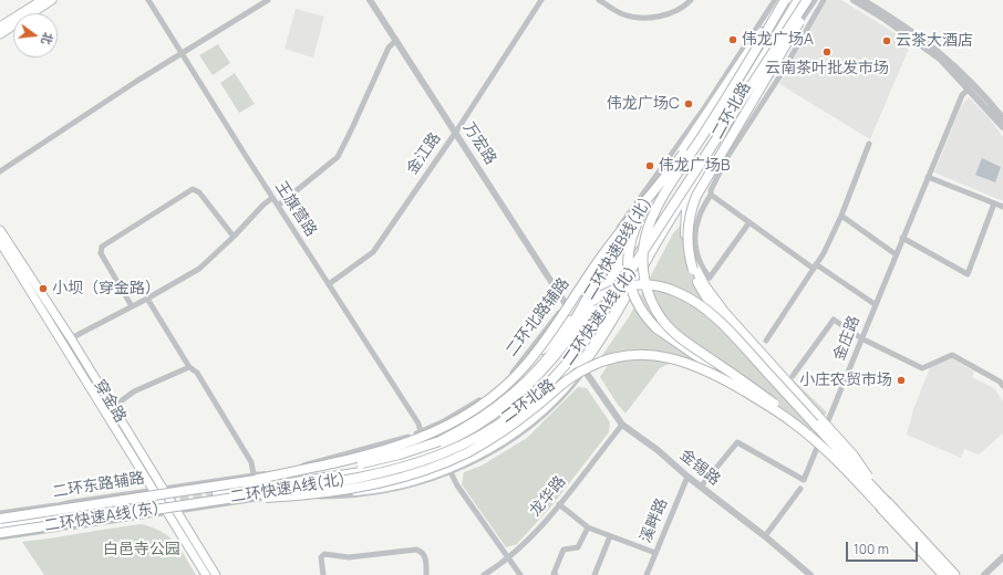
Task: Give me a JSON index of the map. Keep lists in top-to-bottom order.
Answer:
{
  "streets": {
    "main road": [
      "二环北路",
      "二环快速B线(北)",
      "二环快速A线(北)",
      "穿金路",
      "二环快速A线(东)"
    ],
    "street": [
      "万宏路",
      "金江路",
      "王旗营路",
      "二环北路辅路",
      "金庄路",
      "金锡路",
      "二环东路辅路",
      "龙华路",
      "溪畔路"
    ]
  },
  "crossings": [
    ["万宏路", "金江路"],
    ["万宏路", "二环北路辅路"],
    ["金江路", "王旗营路"],
    ["王旗营路", "二环北路辅路"],
    ["二环快速B线(北)", "二环北路辅路"],
    ["二环快速B线(北)", "二环东路辅路"],
    ["二环快速A线(北)", "二环快速A线(东)"],
    ["金庄路", "金锡路"],
    ["穿金路", "二环东路辅路"],
    ["金锡路", "龙华路"],
    ["金锡路", "溪畔路"]
  ],
  "parks": ["白邑寺公园"],
  "places": [
    "伟龙广场A",
    "云茶大酒店",
    "云南茶叶批发市场",
    "伟龙广场C",
    "伟龙广场B",
    "小坝（穿金路）",
    "小庄农贸市场"
  ],
  "scale_bar": "100 m",
  "north": "right"
}
